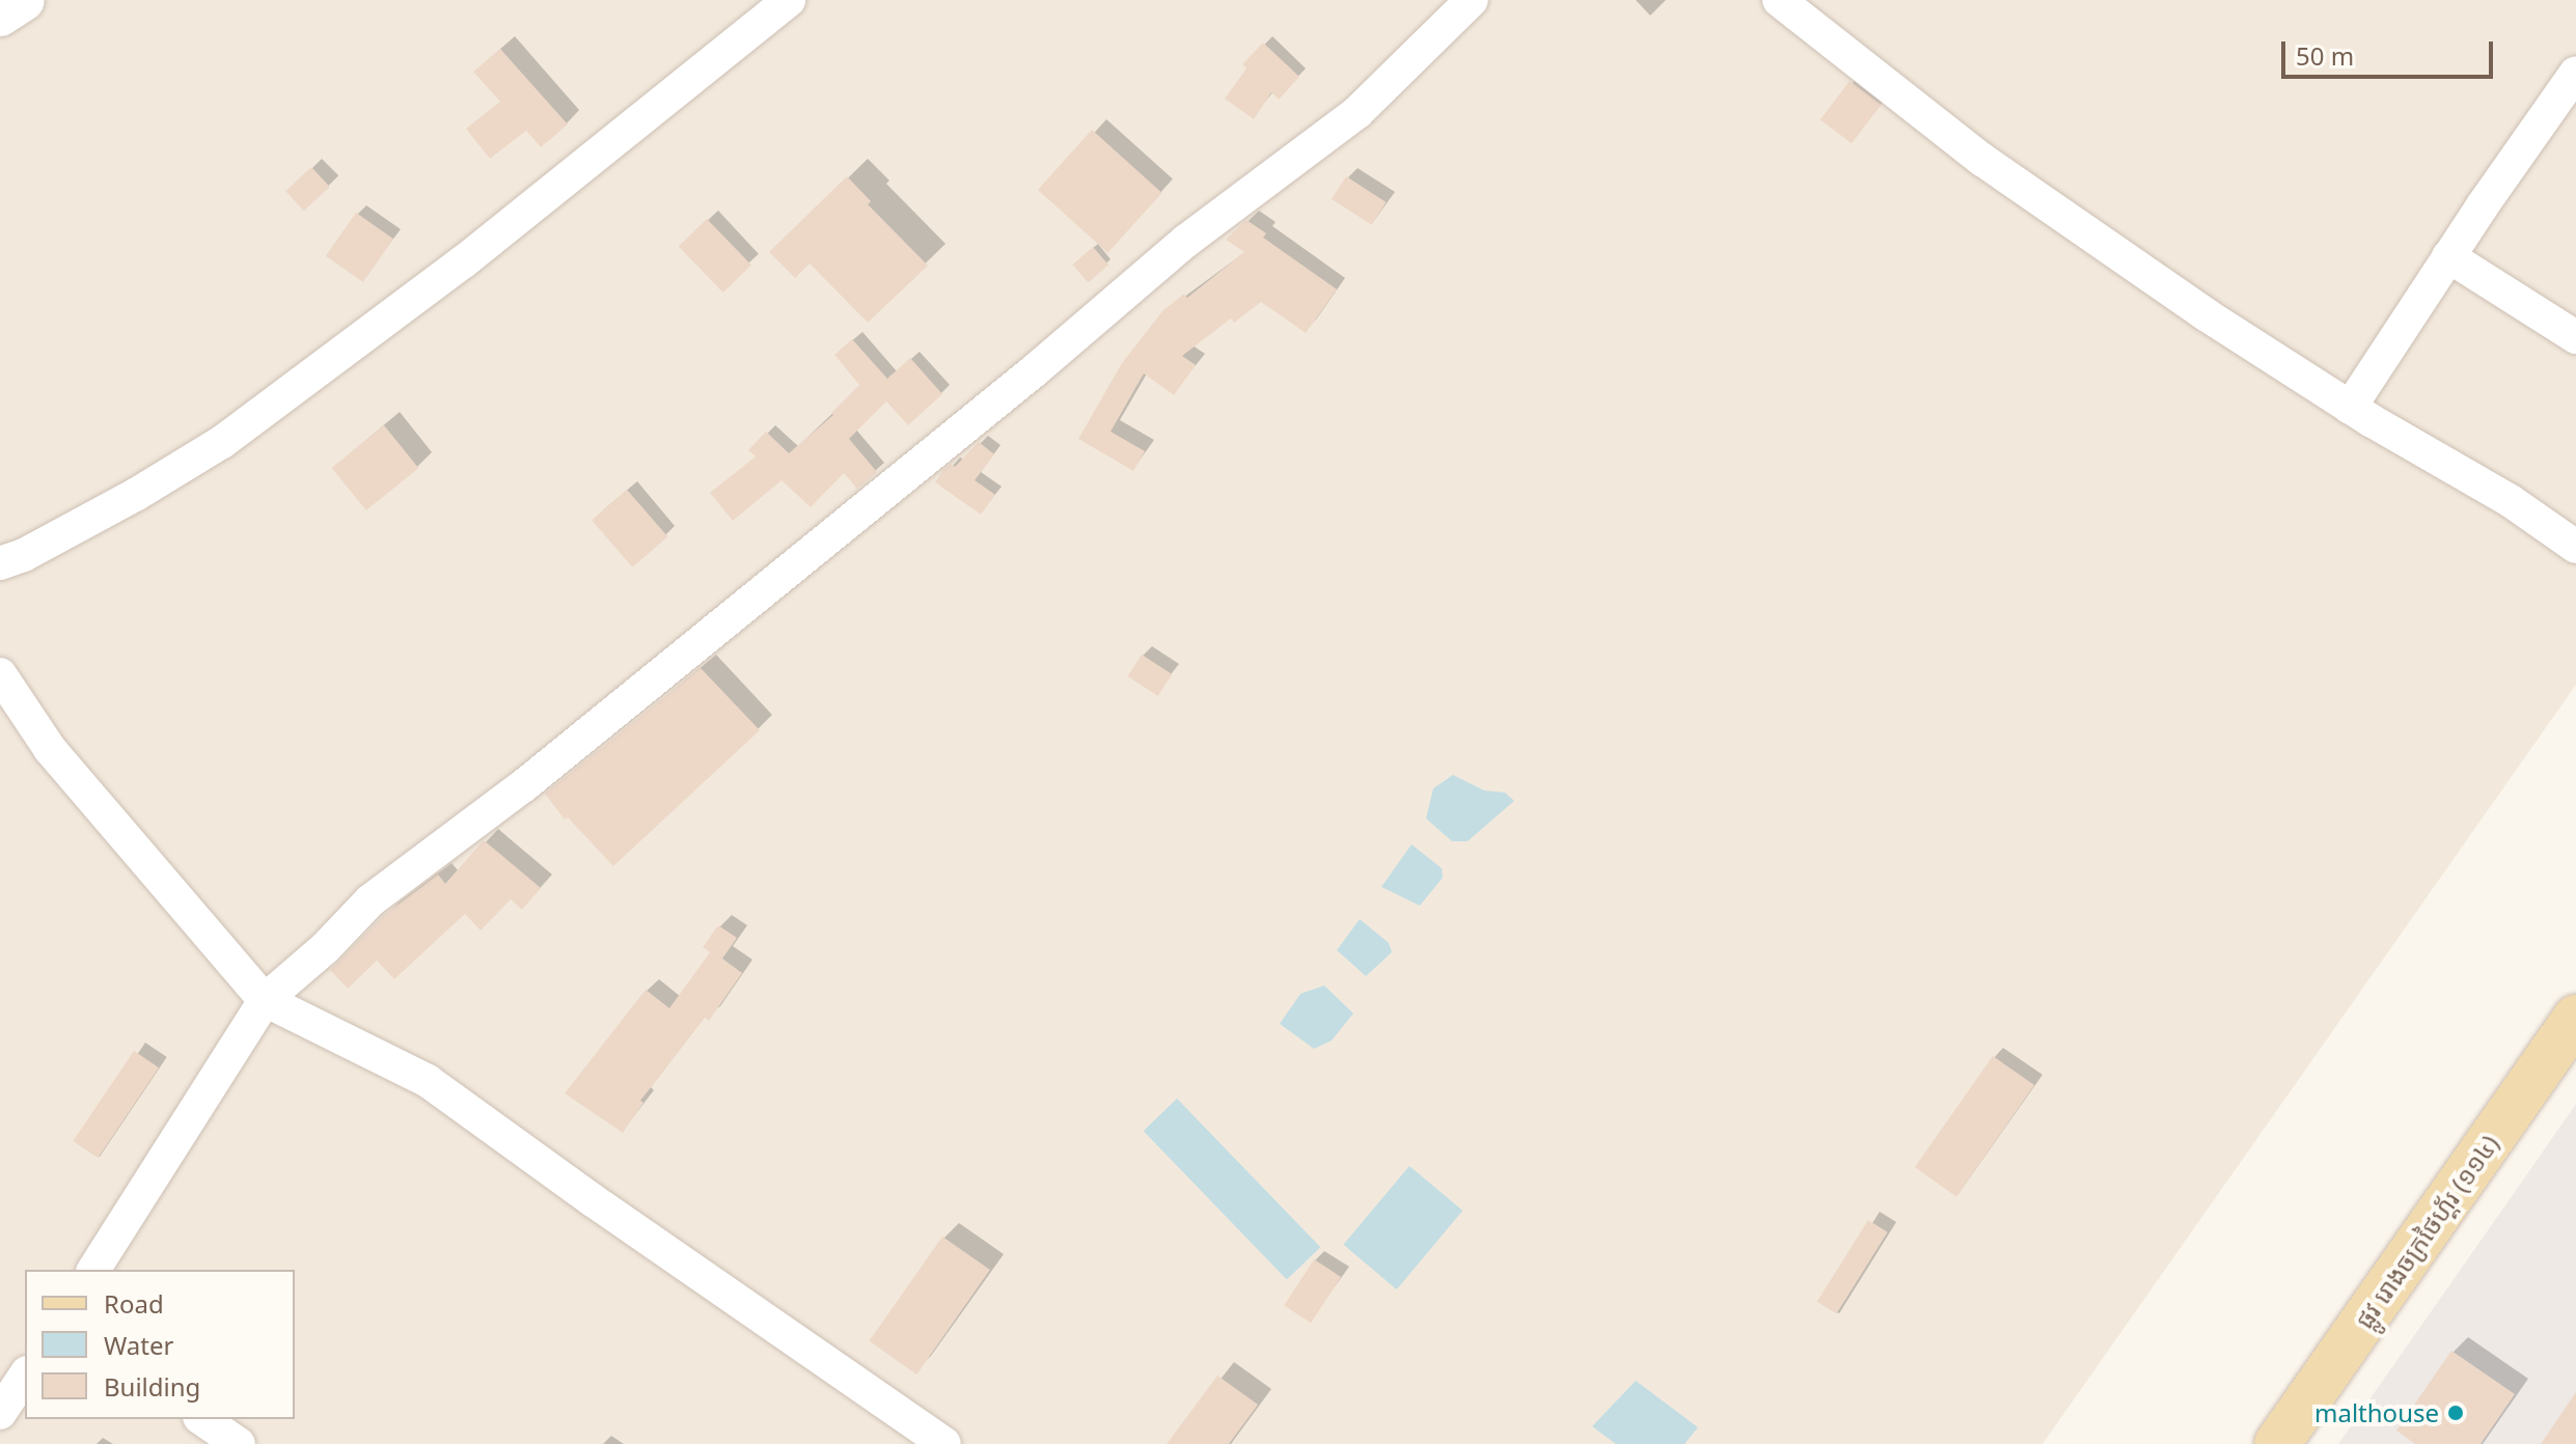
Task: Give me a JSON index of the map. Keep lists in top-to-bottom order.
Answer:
{
  "streets": {
    "main road": ["ផ្លូវ រោងចក្រថៃហ្គ័រ (១១៤)"]
  },
  "places": ["malthouse"],
  "legend": ["Road", "Water", "Building"],
  "scale_bar": "50 m"
}
